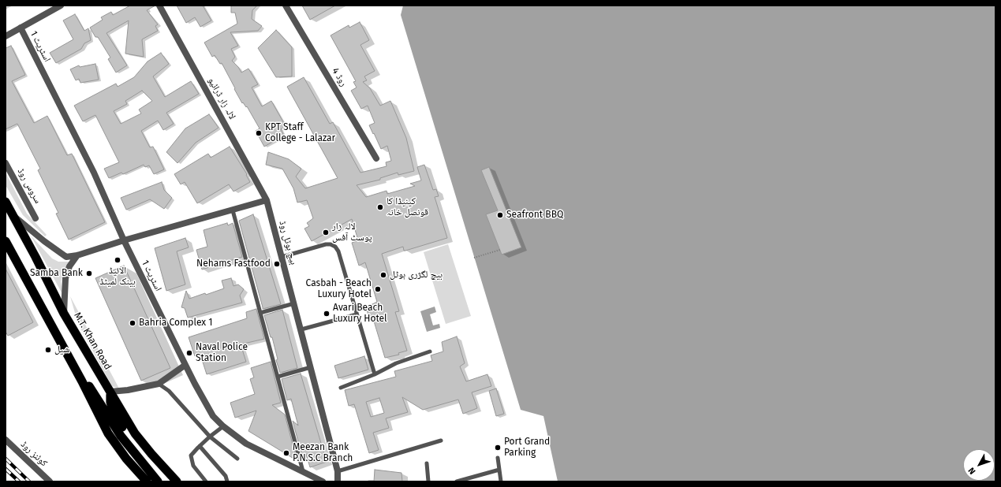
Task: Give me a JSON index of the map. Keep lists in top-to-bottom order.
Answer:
{
  "streets": {
    "highway": ["M.T. Khan Road"],
    "street": [
      "اسٹریٹ 1",
      "روڈ 4",
      "لالہ زار ڈرائیو",
      "سروس روڈ",
      "بیچ ہوٹل روڈ",
      "کوئنز روڈ"
    ]
  },
  "crossings": [
    ["لالہ زار ڈرائیو", "بیچ ہوٹل روڈ"]
  ],
  "places": [
    "KPT Staff College - Lalazar",
    "کینیڈا کا قونصل خانہ",
    "Seafront BBQ",
    "لالہ زار پوسٹ آفس",
    "الائیڈ بینک لمیٹڈ",
    "Nehams Fastfood",
    "Samba Bank",
    "بیچ لگژری ہوٹل",
    "Casbah - Beach Luxury Hotel",
    "Avari Beach Luxury Hotel",
    "Bahria Complex 1",
    "شیل",
    "Naval Police Station",
    "Port Grand Parking",
    "Meezan Bank P.N.S.C Branch"
  ],
  "north": "bottom left"
}
